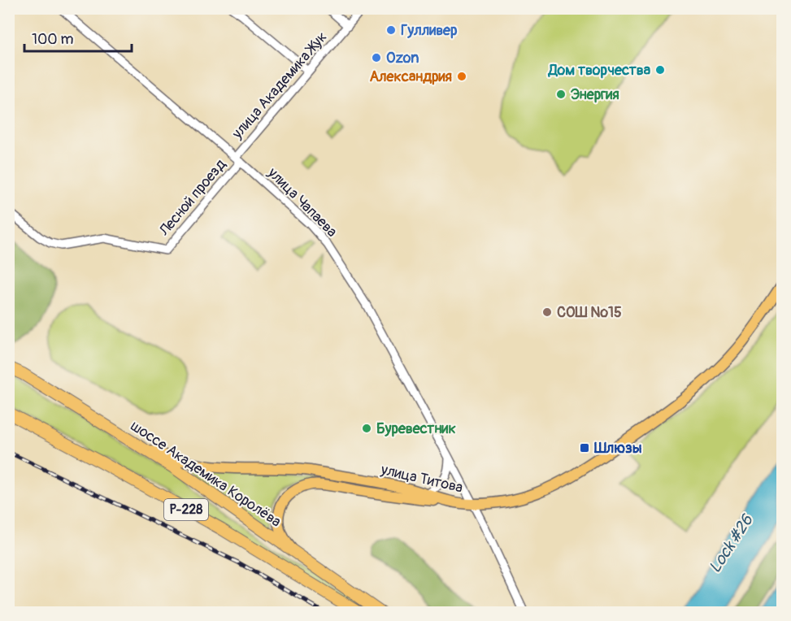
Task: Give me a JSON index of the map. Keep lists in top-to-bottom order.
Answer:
{
  "streets": {
    "highway": ["шоссе Академика Королёва", "Р-228"],
    "main road": ["улица Титова"],
    "street": ["улица Академика Жук", "Лесной проезд", "улица Чапаева"]
  },
  "crossings": [
    ["улица Академика Жук", "Лесной проезд"],
    ["улица Академика Жук", "улица Чапаева"],
    ["Лесной проезд", "улица Чапаева"],
    ["улица Чапаева", "улица Титова"],
    ["шоссе Академика Королёва", "улица Титова"]
  ],
  "water": ["Lock #26"],
  "places": {
    "other": [
      "Гулливер",
      "Ozon",
      "Дом творчества",
      "Александрия",
      "Энергия",
      "СОШ №15",
      "Буревестник"
    ],
    "transit": ["Шлюзы"]
  },
  "scale_bar": "100 m"
}
